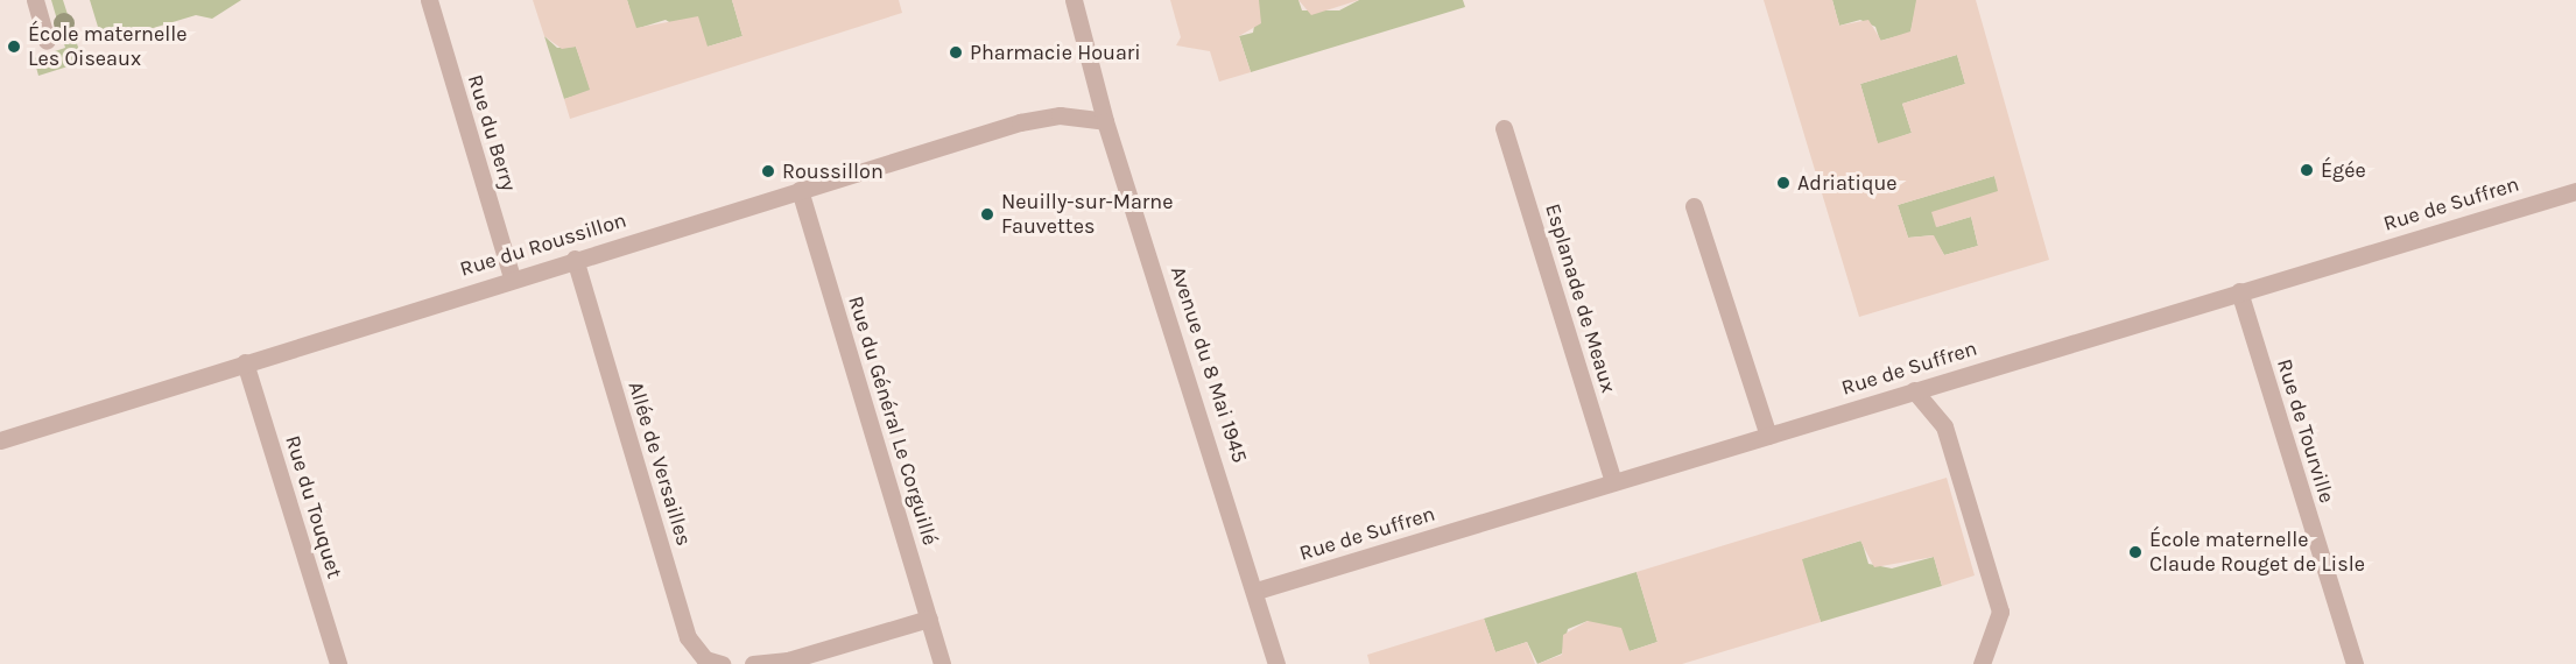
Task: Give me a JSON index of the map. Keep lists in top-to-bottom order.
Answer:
{
  "streets": {
    "street": [
      "Rue du Berry",
      "Rue de Suffren",
      "Rue du Roussillon",
      "Esplanade de Meaux",
      "Avenue du 8 Mai 1945",
      "Rue du Général Le Corguillé",
      "Rue de Tourville",
      "Allée de Versailles",
      "Rue du Touquet"
    ]
  },
  "crossings": [
    ["Rue du Berry", "Rue du Roussillon"],
    ["Rue de Suffren", "Esplanade de Meaux"],
    ["Rue de Suffren", "Avenue du 8 Mai 1945"],
    ["Rue de Suffren", "Rue de Tourville"],
    ["Rue du Roussillon", "Avenue du 8 Mai 1945"],
    ["Rue du Roussillon", "Rue du Général Le Corguillé"],
    ["Rue du Roussillon", "Allée de Versailles"],
    ["Rue du Roussillon", "Rue du Touquet"]
  ],
  "places": [
    "École maternelle Les Oiseaux",
    "Pharmacie Houari",
    "Égée",
    "Roussillon",
    "Adriatique",
    "Neuilly-sur-Marne Fauvettes",
    "École maternelle Claude Rouget de Lisle"
  ]
}
